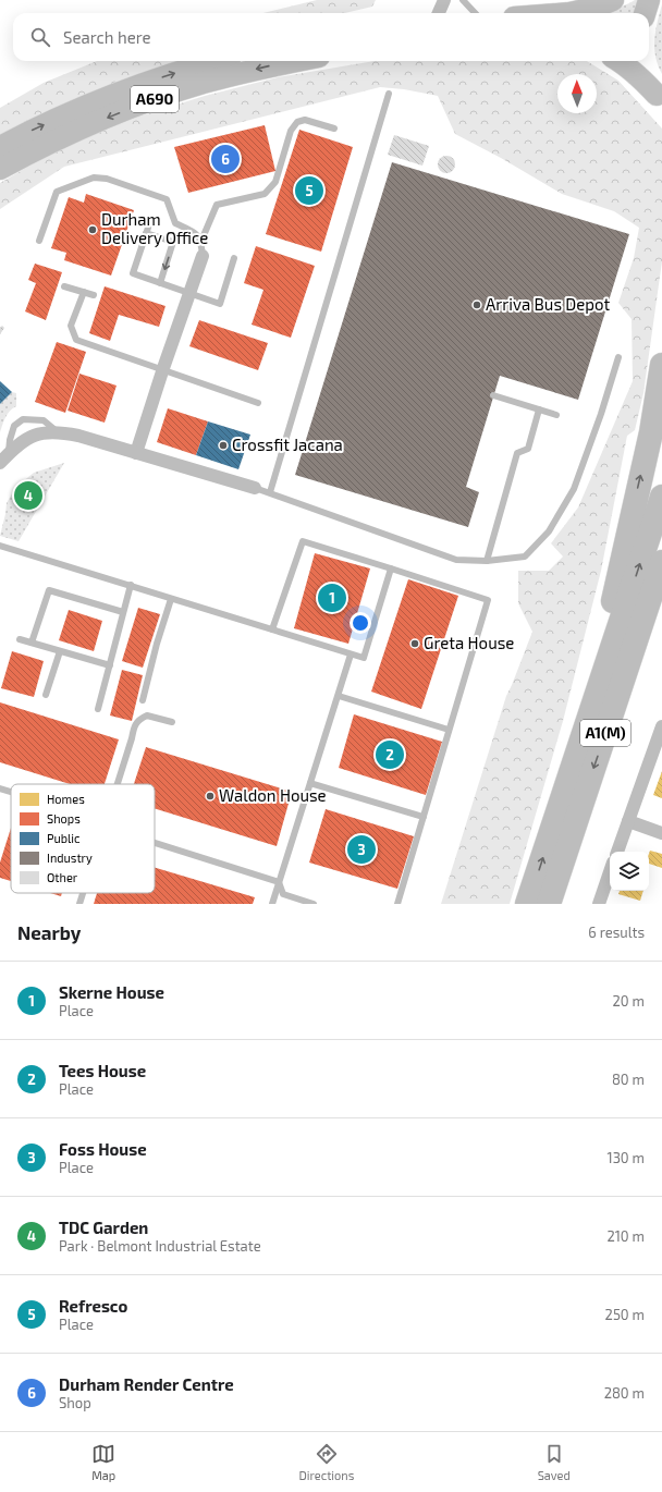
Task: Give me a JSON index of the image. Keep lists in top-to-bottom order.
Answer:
{
  "streets": {
    "highway": ["A690", "A1(M)"]
  },
  "places": [
    "Durham Delivery Office",
    "Arriva Bus Depot",
    "Crossfit Jacana",
    "Greta House",
    "Waldon House"
  ],
  "legend": [
    "Homes",
    "Shops",
    "Public",
    "Industry",
    "Other"
  ],
  "north": "top",
  "page": {
    "search": "Search here",
    "pins": [
      "6",
      "5",
      "4",
      "1",
      "2",
      "3"
    ],
    "heading": ["Nearby", "6 results"],
    "list": [
      {
        "mark": "1",
        "name": "Skerne House",
        "note": "Place",
        "value": "20 m"
      },
      {
        "mark": "2",
        "name": "Tees House",
        "note": "Place",
        "value": "80 m"
      },
      {
        "mark": "3",
        "name": "Foss House",
        "note": "Place",
        "value": "130 m"
      },
      {
        "mark": "4",
        "name": "TDC Garden",
        "note": "Park · Belmont Industrial Estate",
        "value": "210 m"
      },
      {
        "mark": "5",
        "name": "Refresco",
        "note": "Place",
        "value": "250 m"
      },
      {
        "mark": "6",
        "name": "Durham Render Centre",
        "note": "Shop",
        "value": "280 m"
      }
    ],
    "nav": ["Map", "Directions", "Saved"]
  }
}
